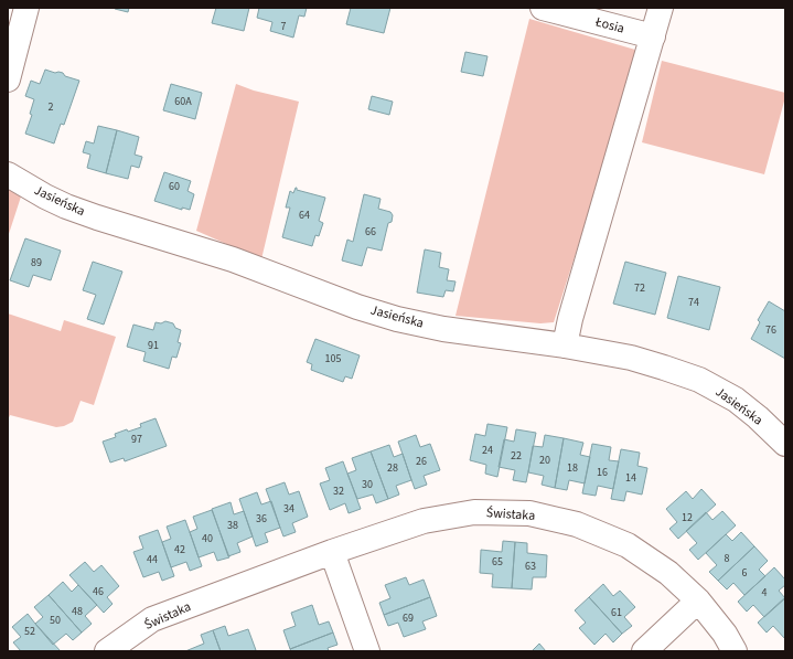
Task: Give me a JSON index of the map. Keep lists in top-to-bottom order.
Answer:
{
  "streets": {
    "street": ["Łosia", "Jasieńska", "Świstaka"]
  },
  "house_numbers": [
    "7",
    "60A",
    "2",
    "60",
    "64",
    "66",
    "89",
    "72",
    "74",
    "76",
    "91",
    "105",
    "97",
    "24",
    "22",
    "20",
    "26",
    "28",
    "18",
    "16",
    "14",
    "30",
    "32",
    "34",
    "12",
    "36",
    "38",
    "40",
    "42",
    "8",
    "44",
    "65",
    "63",
    "6",
    "46",
    "4",
    "48",
    "61",
    "69",
    "50",
    "52"
  ]
}
